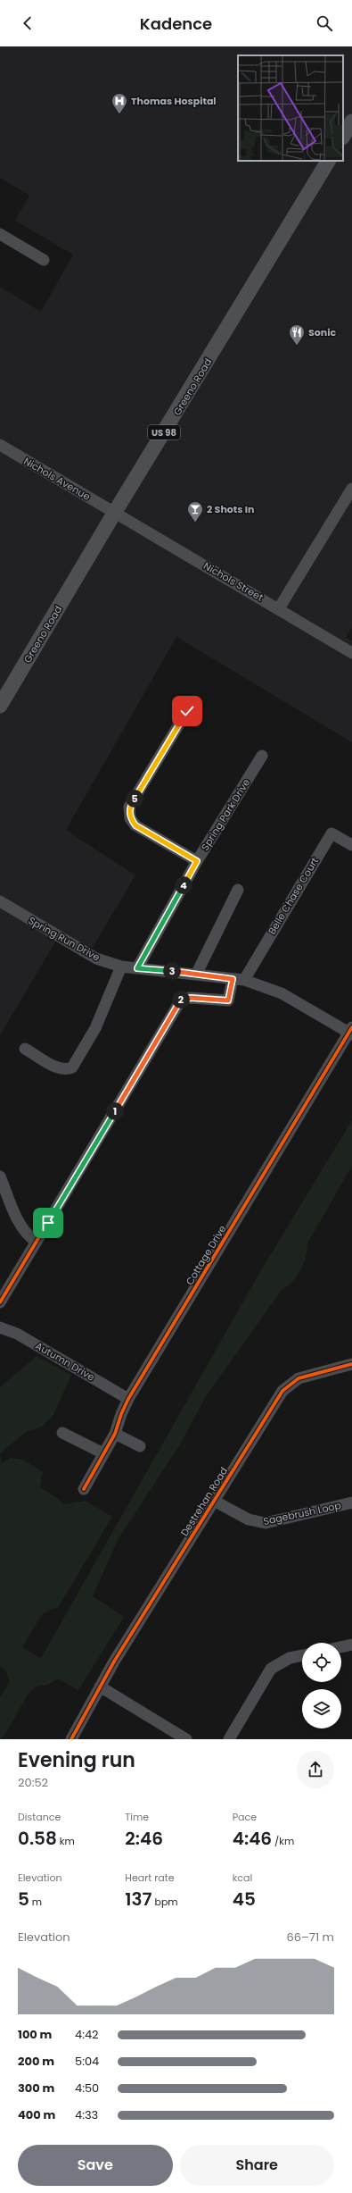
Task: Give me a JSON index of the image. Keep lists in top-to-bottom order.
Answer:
{
  "streets": {
    "main road": ["Greeno Road", "US 98"],
    "street": [
      "Nichols Avenue",
      "Nichols Street",
      "Spring Park Drive",
      "Belle Chase Court",
      "Spring Run Drive",
      "Cottage Drive",
      "Autumn Drive",
      "Destrehan Road",
      "Sagebrush Loop"
    ]
  },
  "crossings": [
    ["Greeno Road", "Nichols Avenue"],
    ["Greeno Road", "Nichols Street"],
    ["Nichols Avenue", "Nichols Street"],
    ["Spring Park Drive", "Spring Run Drive"],
    ["Belle Chase Court", "Spring Run Drive"],
    ["Spring Run Drive", "Cottage Drive"],
    ["Cottage Drive", "Autumn Drive"],
    ["Destrehan Road", "Sagebrush Loop"]
  ],
  "places": {
    "hospital": ["Thomas Hospital"],
    "restaurant": ["Sonic"],
    "bar": ["2 Shots In"]
  },
  "page": {
    "header": "Kadence",
    "pins": [
      "5",
      "4",
      "3",
      "2",
      "1"
    ],
    "heading": ["Evening run", "20:52"],
    "stats": [
      ["Distance", "0.58 km"],
      ["Time", "2:46"],
      ["Pace", "4:46 /km"],
      ["Elevation", "5 m"],
      ["Heart rate", "137 bpm"],
      ["kcal", "45"]
    ],
    "chart": ["Elevation", "66–71 m"],
    "list": [
      {
        "name": "100 m",
        "note": "4:42"
      },
      {
        "name": "200 m",
        "note": "5:04"
      },
      {
        "name": "300 m",
        "note": "4:50"
      },
      {
        "name": "400 m",
        "note": "4:33"
      }
    ],
    "buttons": ["Save", "Share"]
  }
}
